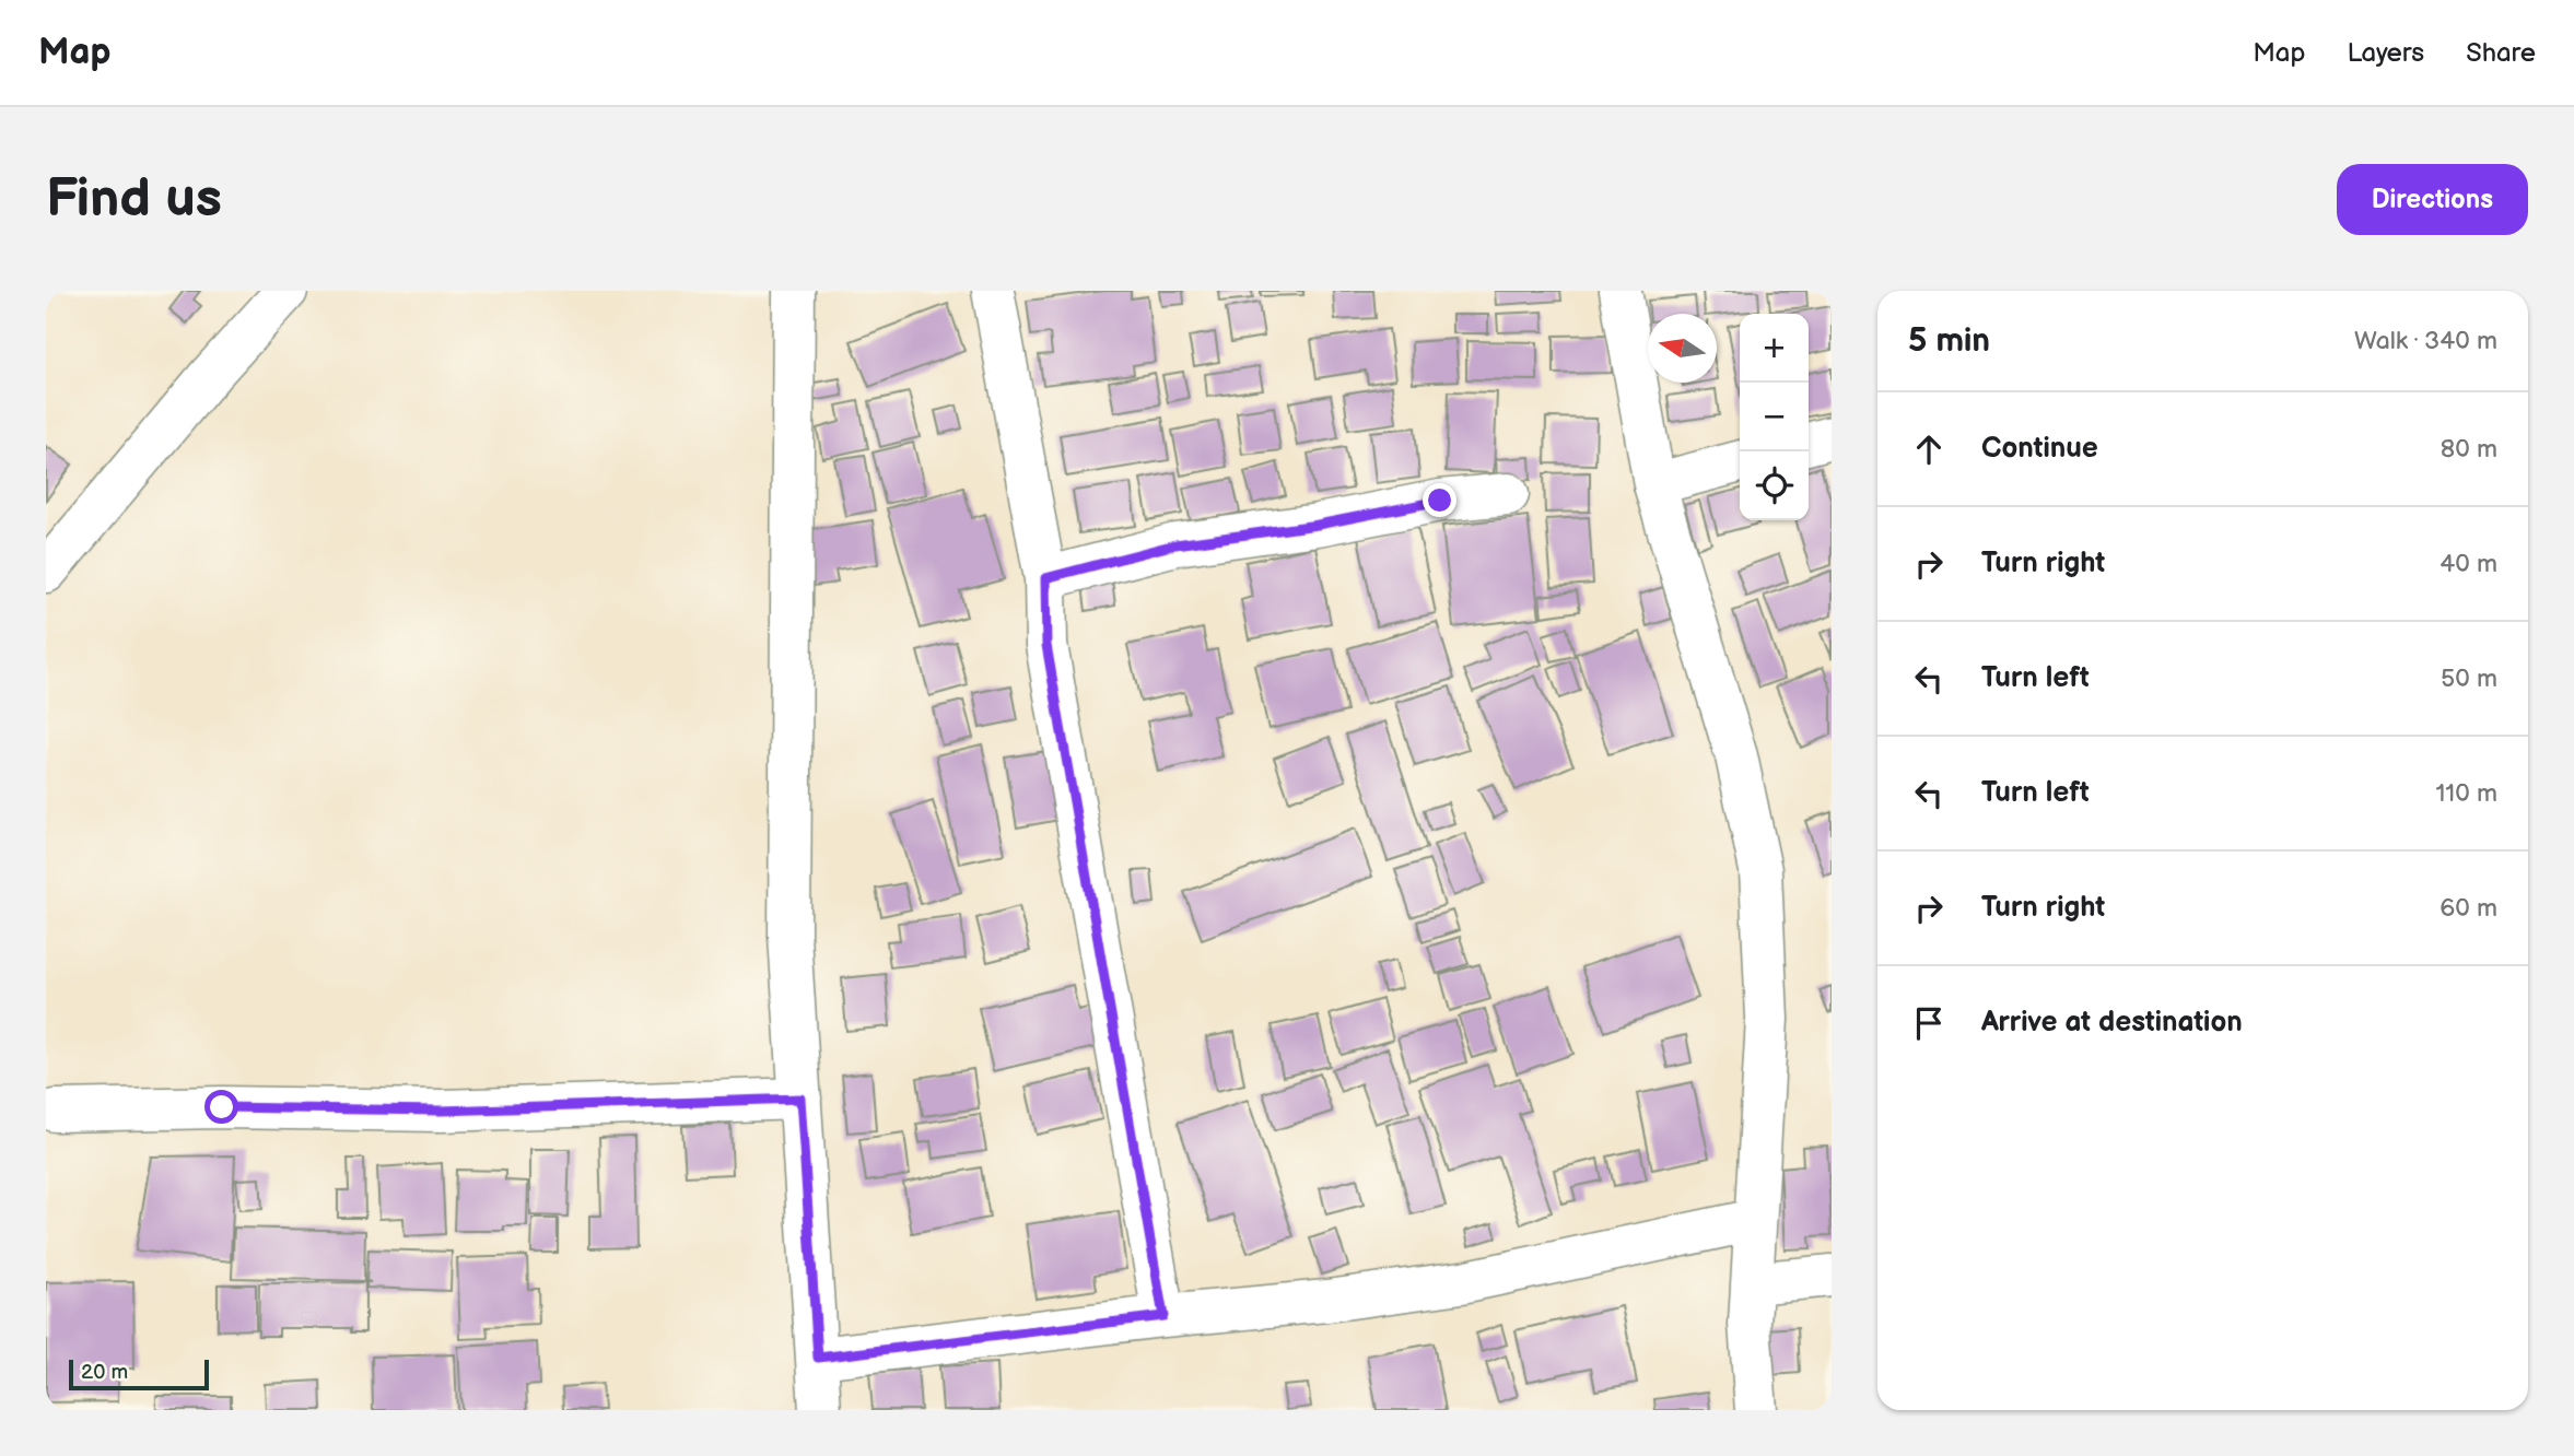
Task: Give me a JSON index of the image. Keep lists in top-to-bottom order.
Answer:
{
  "scale_bar": "20 m",
  "north": "left",
  "page": {
    "header": "Map",
    "nav": ["Map", "Layers", "Share"],
    "buttons": "Directions",
    "title": "Find us",
    "heading": ["5 min", "Walk · 340 m"],
    "map_buttons": ["+", "−"],
    "list": [
      ["Continue", "80 m"],
      ["Turn right", "40 m"],
      ["Turn left", "50 m"],
      ["Turn left", "110 m"],
      ["Turn right", "60 m"],
      "Arrive at destination"
    ],
    "scale": "20 m"
  }
}
